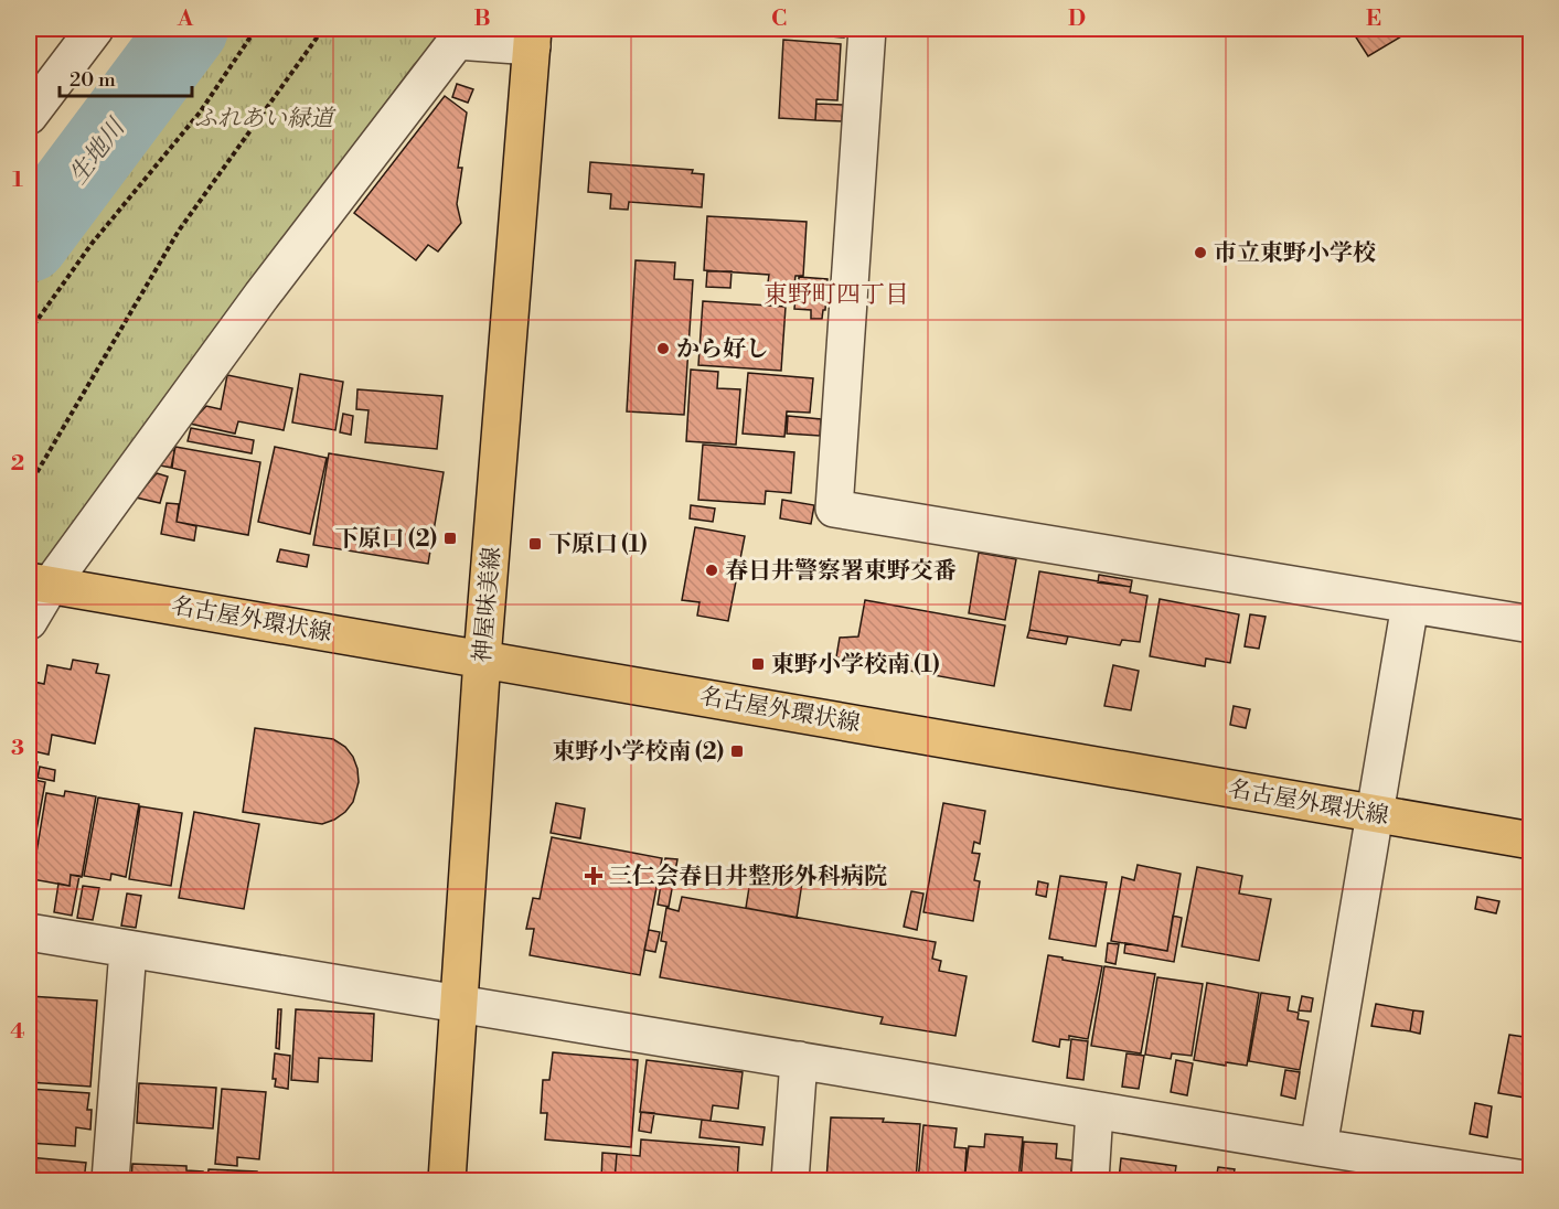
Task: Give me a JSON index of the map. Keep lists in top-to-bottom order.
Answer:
{
  "streets": {
    "main road": ["神屋味美線", "名古屋外環状線"]
  },
  "crossings": [
    ["神屋味美線", "名古屋外環状線"]
  ],
  "districts": ["東野町四丁目"],
  "water": ["生地川"],
  "parks": ["ふれあい緑道"],
  "places": {
    "other": ["市立東野小学校", "から好し", "春日井警察署東野交番"],
    "transit": [
      "下原口 (2)",
      "下原口 (1)",
      "東野小学校南 (1)",
      "東野小学校南 (2)"
    ],
    "health": ["三仁会春日井整形外科病院"]
  },
  "scale_bar": "20 m",
  "grid": {
    "columns": [
      "A",
      "B",
      "C",
      "D",
      "E"
    ],
    "rows": [
      "1",
      "2",
      "3",
      "4"
    ]
  }
}
